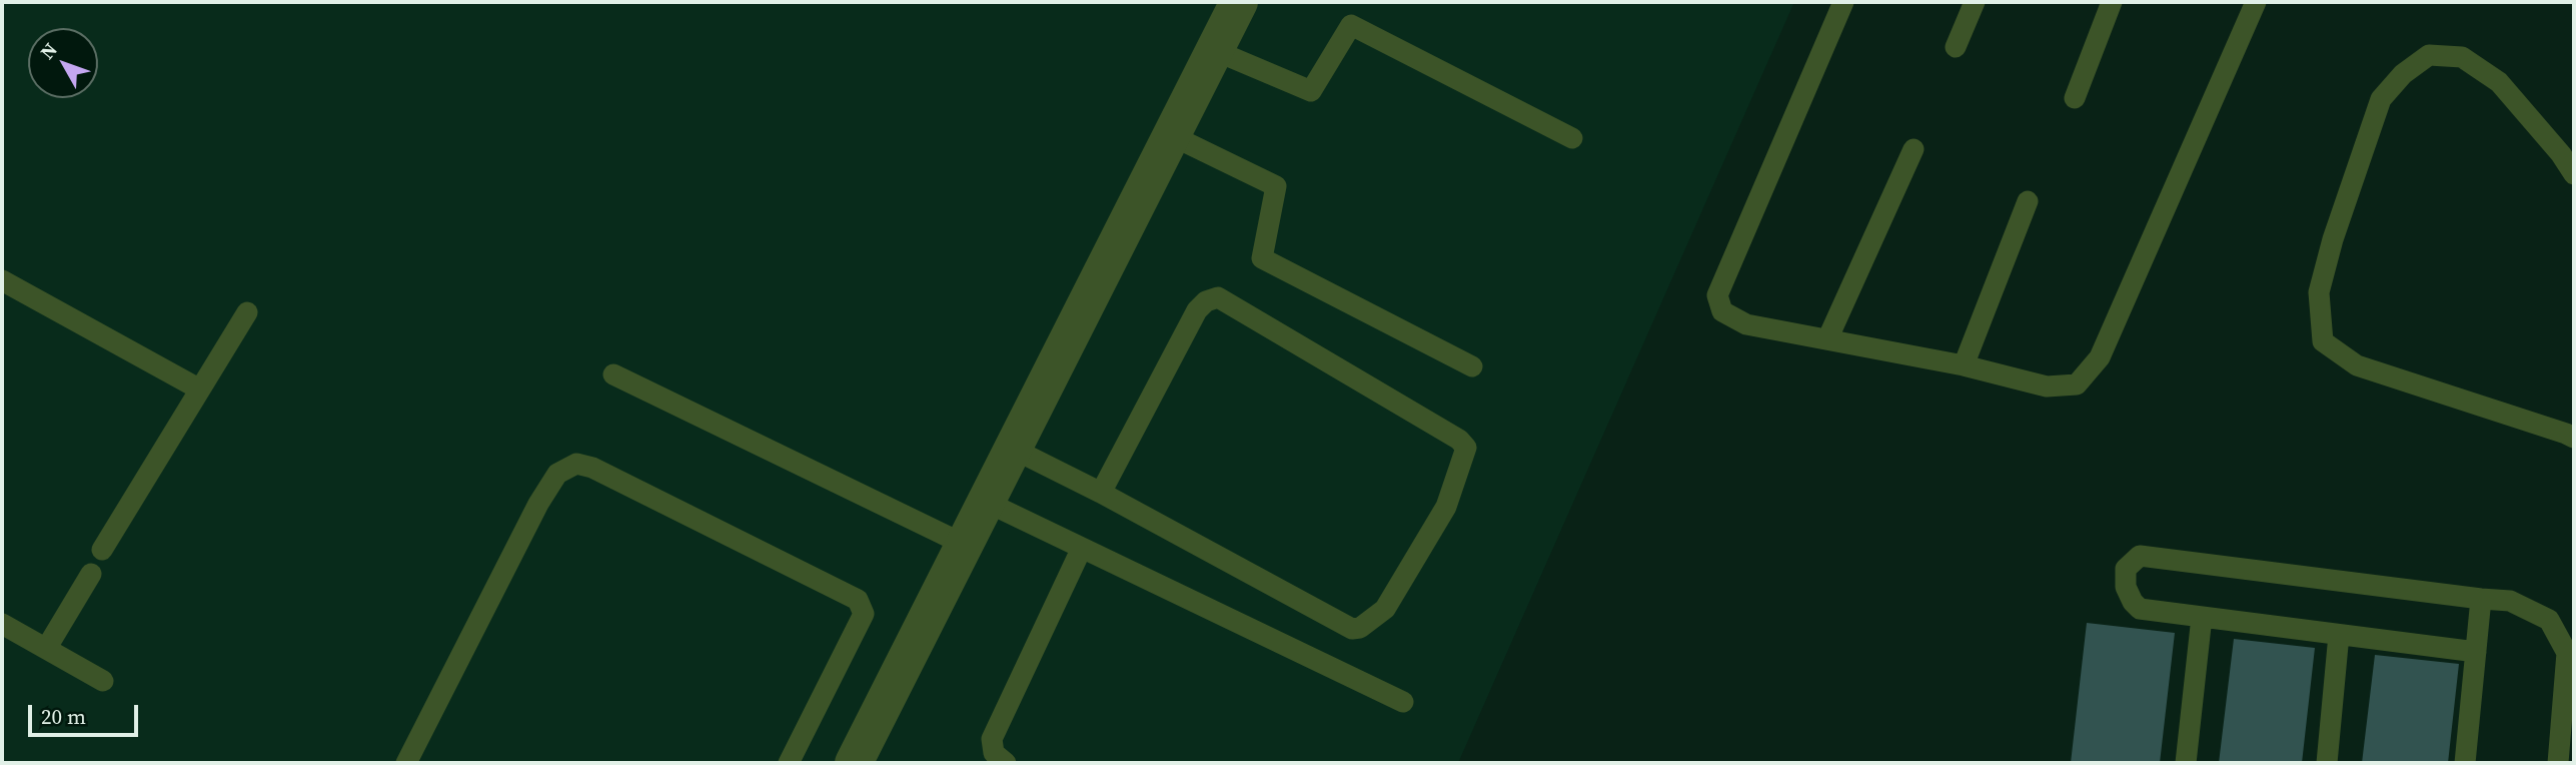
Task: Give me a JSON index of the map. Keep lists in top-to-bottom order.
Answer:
{
  "scale_bar": "20 m",
  "north": "top left"
}
